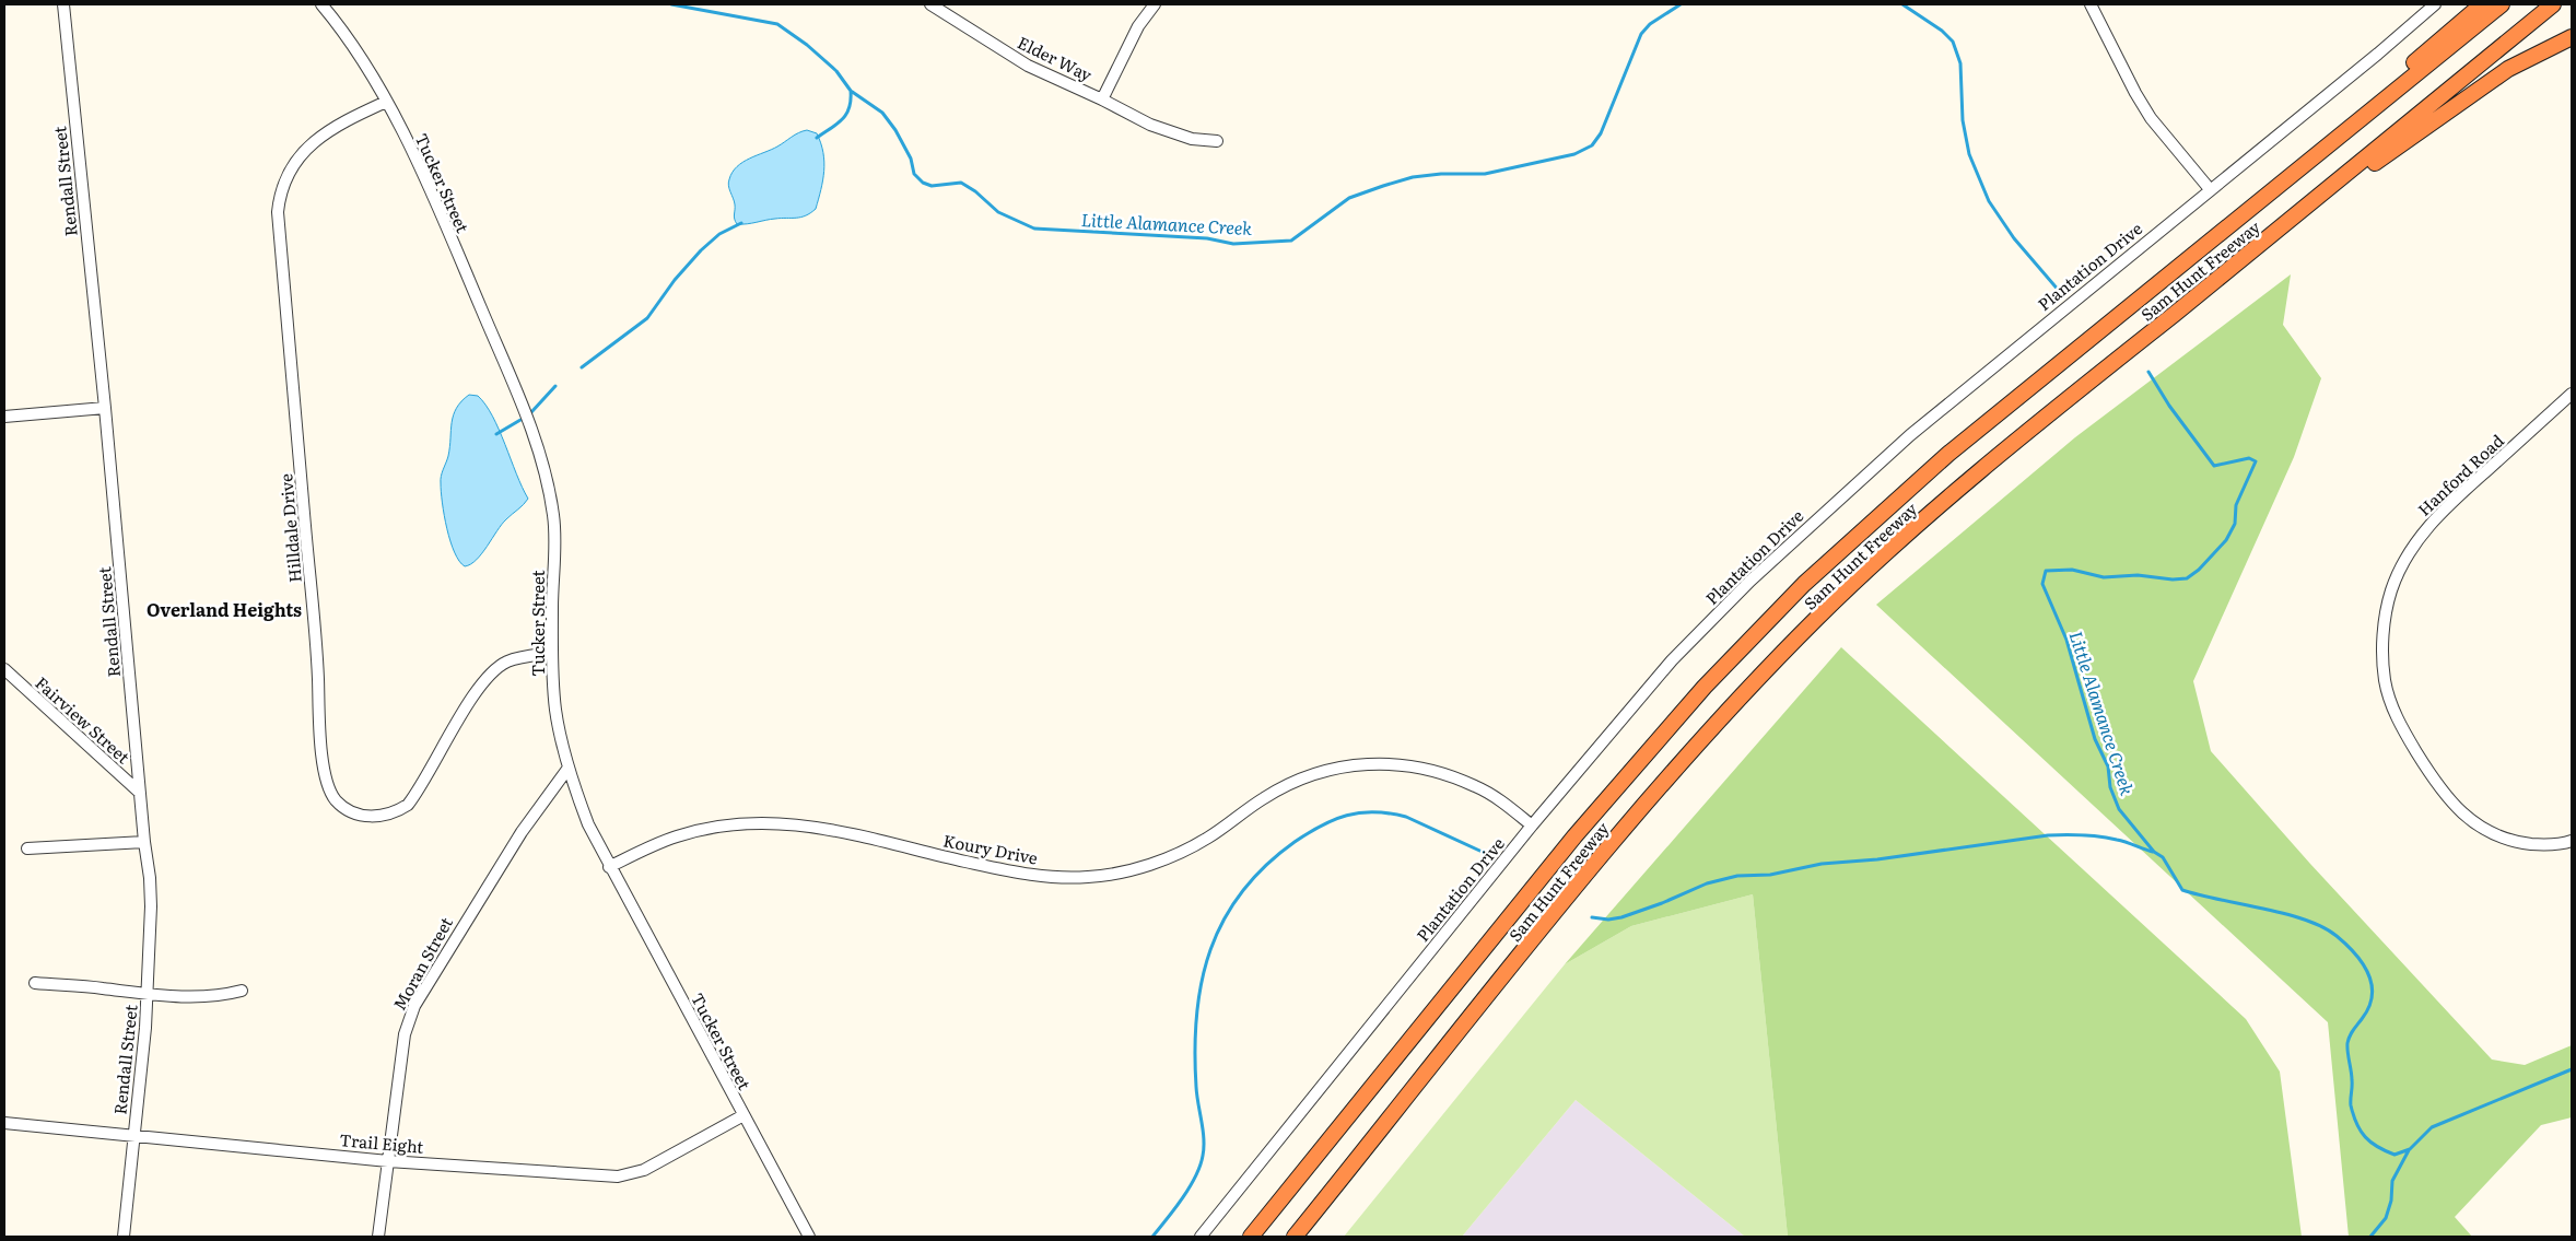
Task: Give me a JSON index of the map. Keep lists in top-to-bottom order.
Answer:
{
  "streets": {
    "highway": ["Sam Hunt Freeway"],
    "street": [
      "Elder Way",
      "Rendall Street",
      "Tucker Street",
      "Plantation Drive",
      "Hanford Road",
      "Hilldale Drive",
      "Fairview Street",
      "Koury Drive",
      "Moran Street",
      "Trail Eight"
    ]
  },
  "crossings": [
    ["Rendall Street", "Fairview Street"],
    ["Rendall Street", "Trail Eight"],
    ["Tucker Street", "Hilldale Drive"],
    ["Tucker Street", "Koury Drive"],
    ["Tucker Street", "Moran Street"],
    ["Tucker Street", "Trail Eight"],
    ["Plantation Drive", "Koury Drive"],
    ["Moran Street", "Trail Eight"]
  ],
  "districts": ["Overland Heights"],
  "water": ["Little Alamance Creek"]
}
